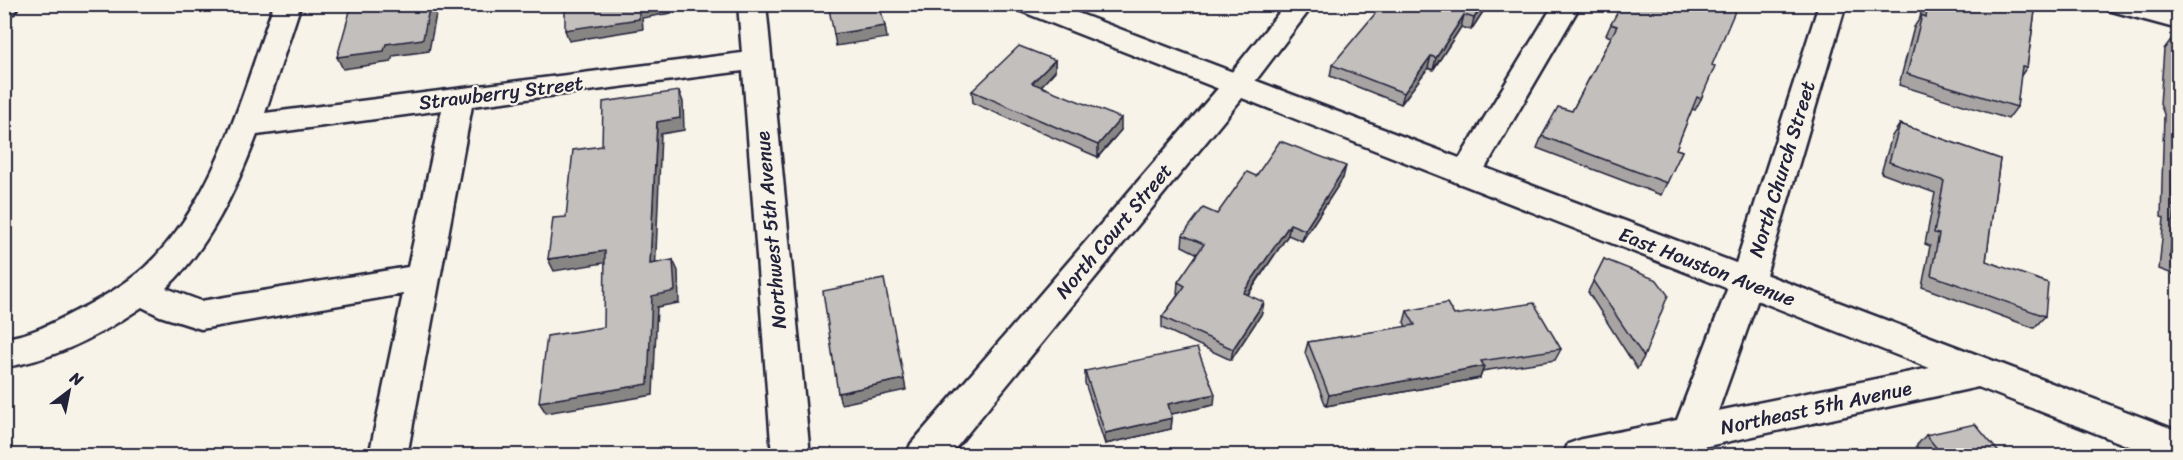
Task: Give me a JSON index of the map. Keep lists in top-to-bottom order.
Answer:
{
  "streets": {
    "street": [
      "Strawberry Street",
      "North Church Street",
      "Northwest 5th Avenue",
      "North Court Street",
      "East Houston Avenue",
      "Northeast 5th Avenue"
    ]
  },
  "crossings": [
    ["Strawberry Street", "Northwest 5th Avenue"],
    ["North Church Street", "East Houston Avenue"],
    ["North Church Street", "Northeast 5th Avenue"],
    ["North Court Street", "East Houston Avenue"],
    ["East Houston Avenue", "Northeast 5th Avenue"]
  ],
  "north": "top right"
}
